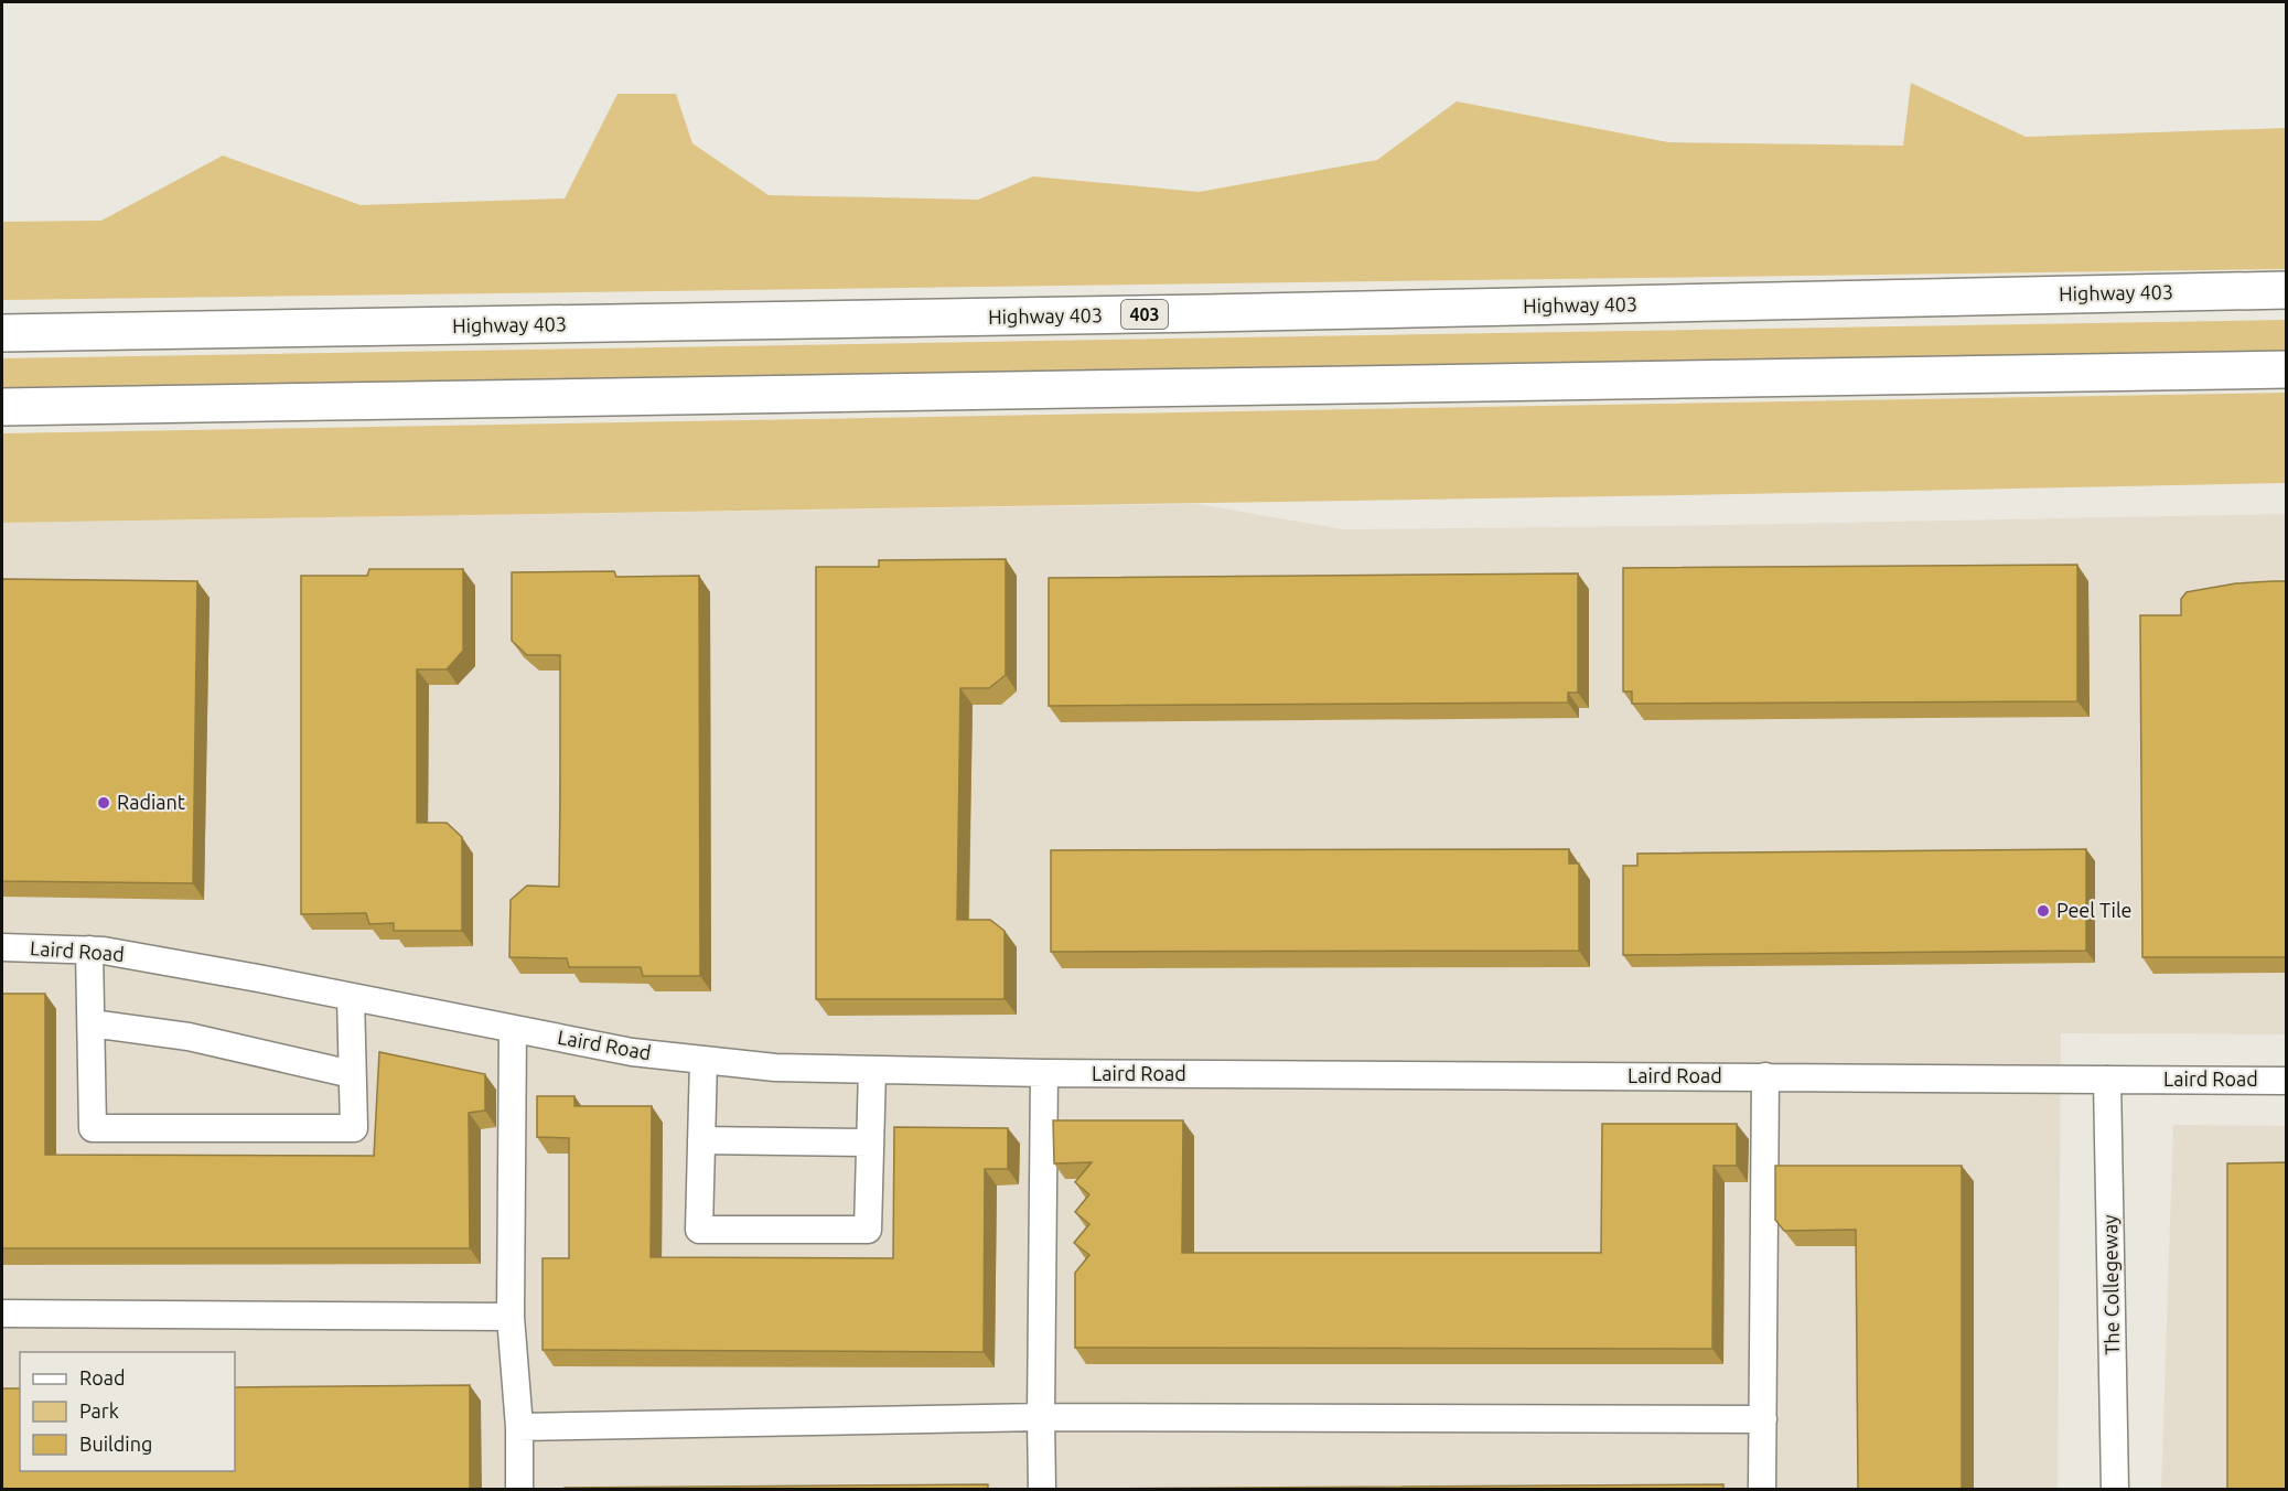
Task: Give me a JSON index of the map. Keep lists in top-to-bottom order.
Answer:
{
  "streets": {
    "highway": ["Highway 403", "403"],
    "street": ["Laird Road", "The Collegeway"]
  },
  "crossings": [
    ["Laird Road", "The Collegeway"]
  ],
  "places": ["Radiant", "Peel Tile"],
  "legend": ["Road", "Park", "Building"]
}
